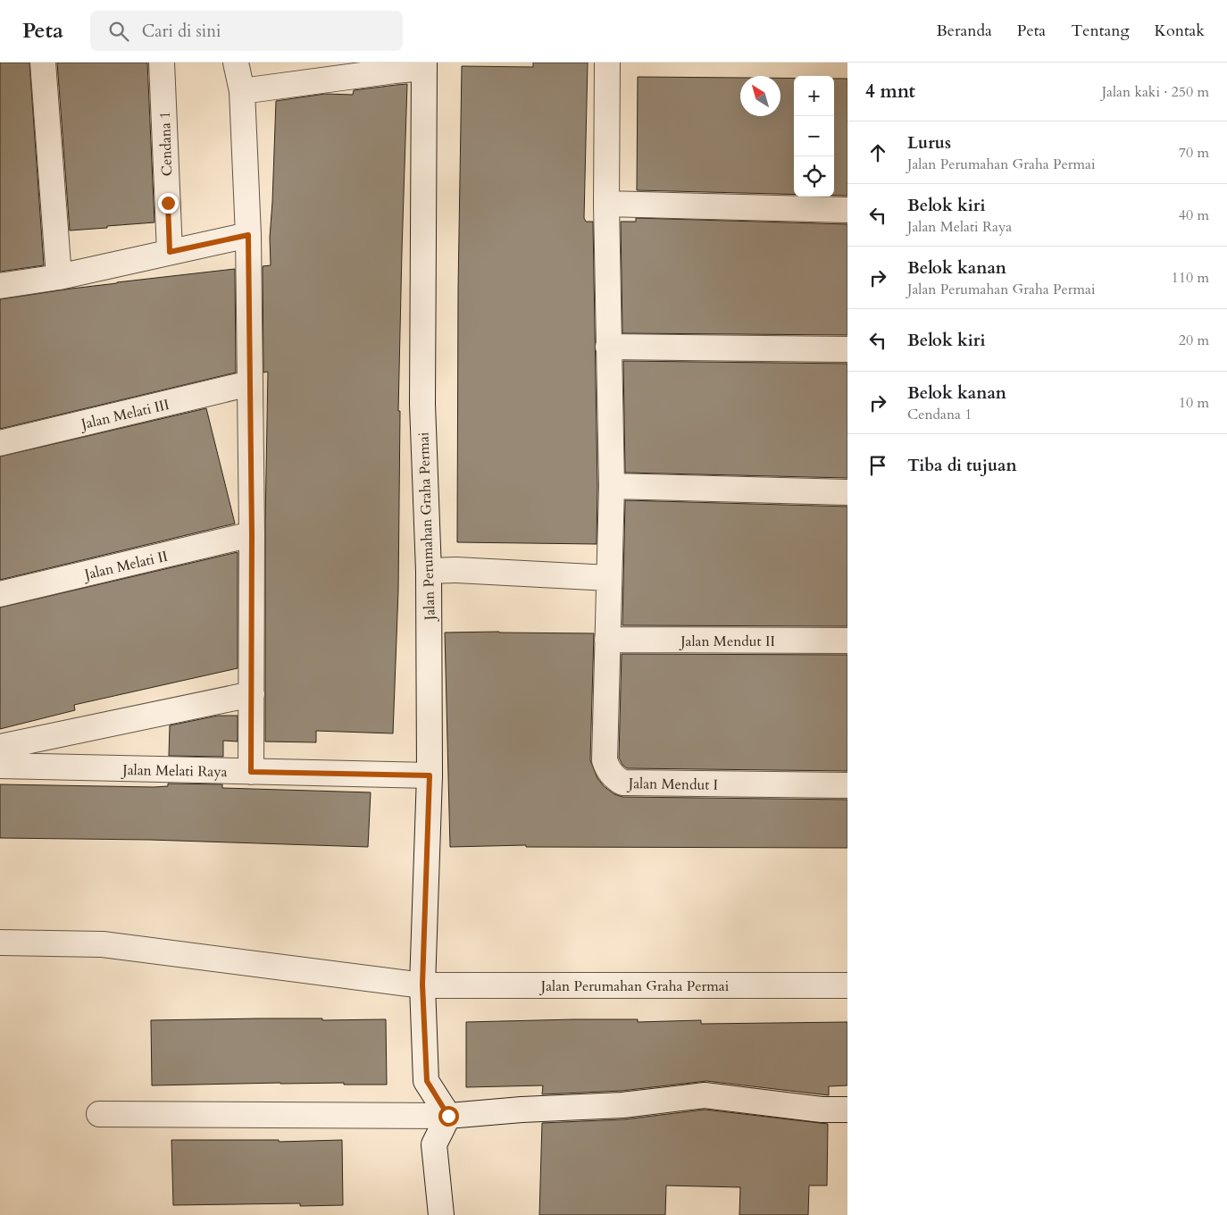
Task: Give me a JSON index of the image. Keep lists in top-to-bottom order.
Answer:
{
  "streets": {
    "street": [
      "Cendana 1",
      "Jalan Melati III",
      "Jalan Perumahan Graha Permai",
      "Jalan Melati II",
      "Jalan Mendut II",
      "Jalan Melati Raya",
      "Jalan Mendut I"
    ]
  },
  "crossings": [
    ["Jalan Perumahan Graha Permai", "Jalan Melati Raya"],
    ["Jalan Mendut II", "Jalan Mendut I"]
  ],
  "north": "top left",
  "page": {
    "header": "Peta",
    "search": "Cari di sini",
    "nav": [
      "Beranda",
      "Peta",
      "Tentang",
      "Kontak"
    ],
    "heading": ["4 mnt", "Jalan kaki · 250 m"],
    "map_buttons": ["+", "−"],
    "list": [
      ["Lurus", "Jalan Perumahan Graha Permai", "70 m"],
      ["Belok kiri", "Jalan Melati Raya", "40 m"],
      ["Belok kanan", "Jalan Perumahan Graha Permai", "110 m"],
      ["Belok kiri", "20 m"],
      ["Belok kanan", "Cendana 1", "10 m"],
      "Tiba di tujuan"
    ]
  }
}
